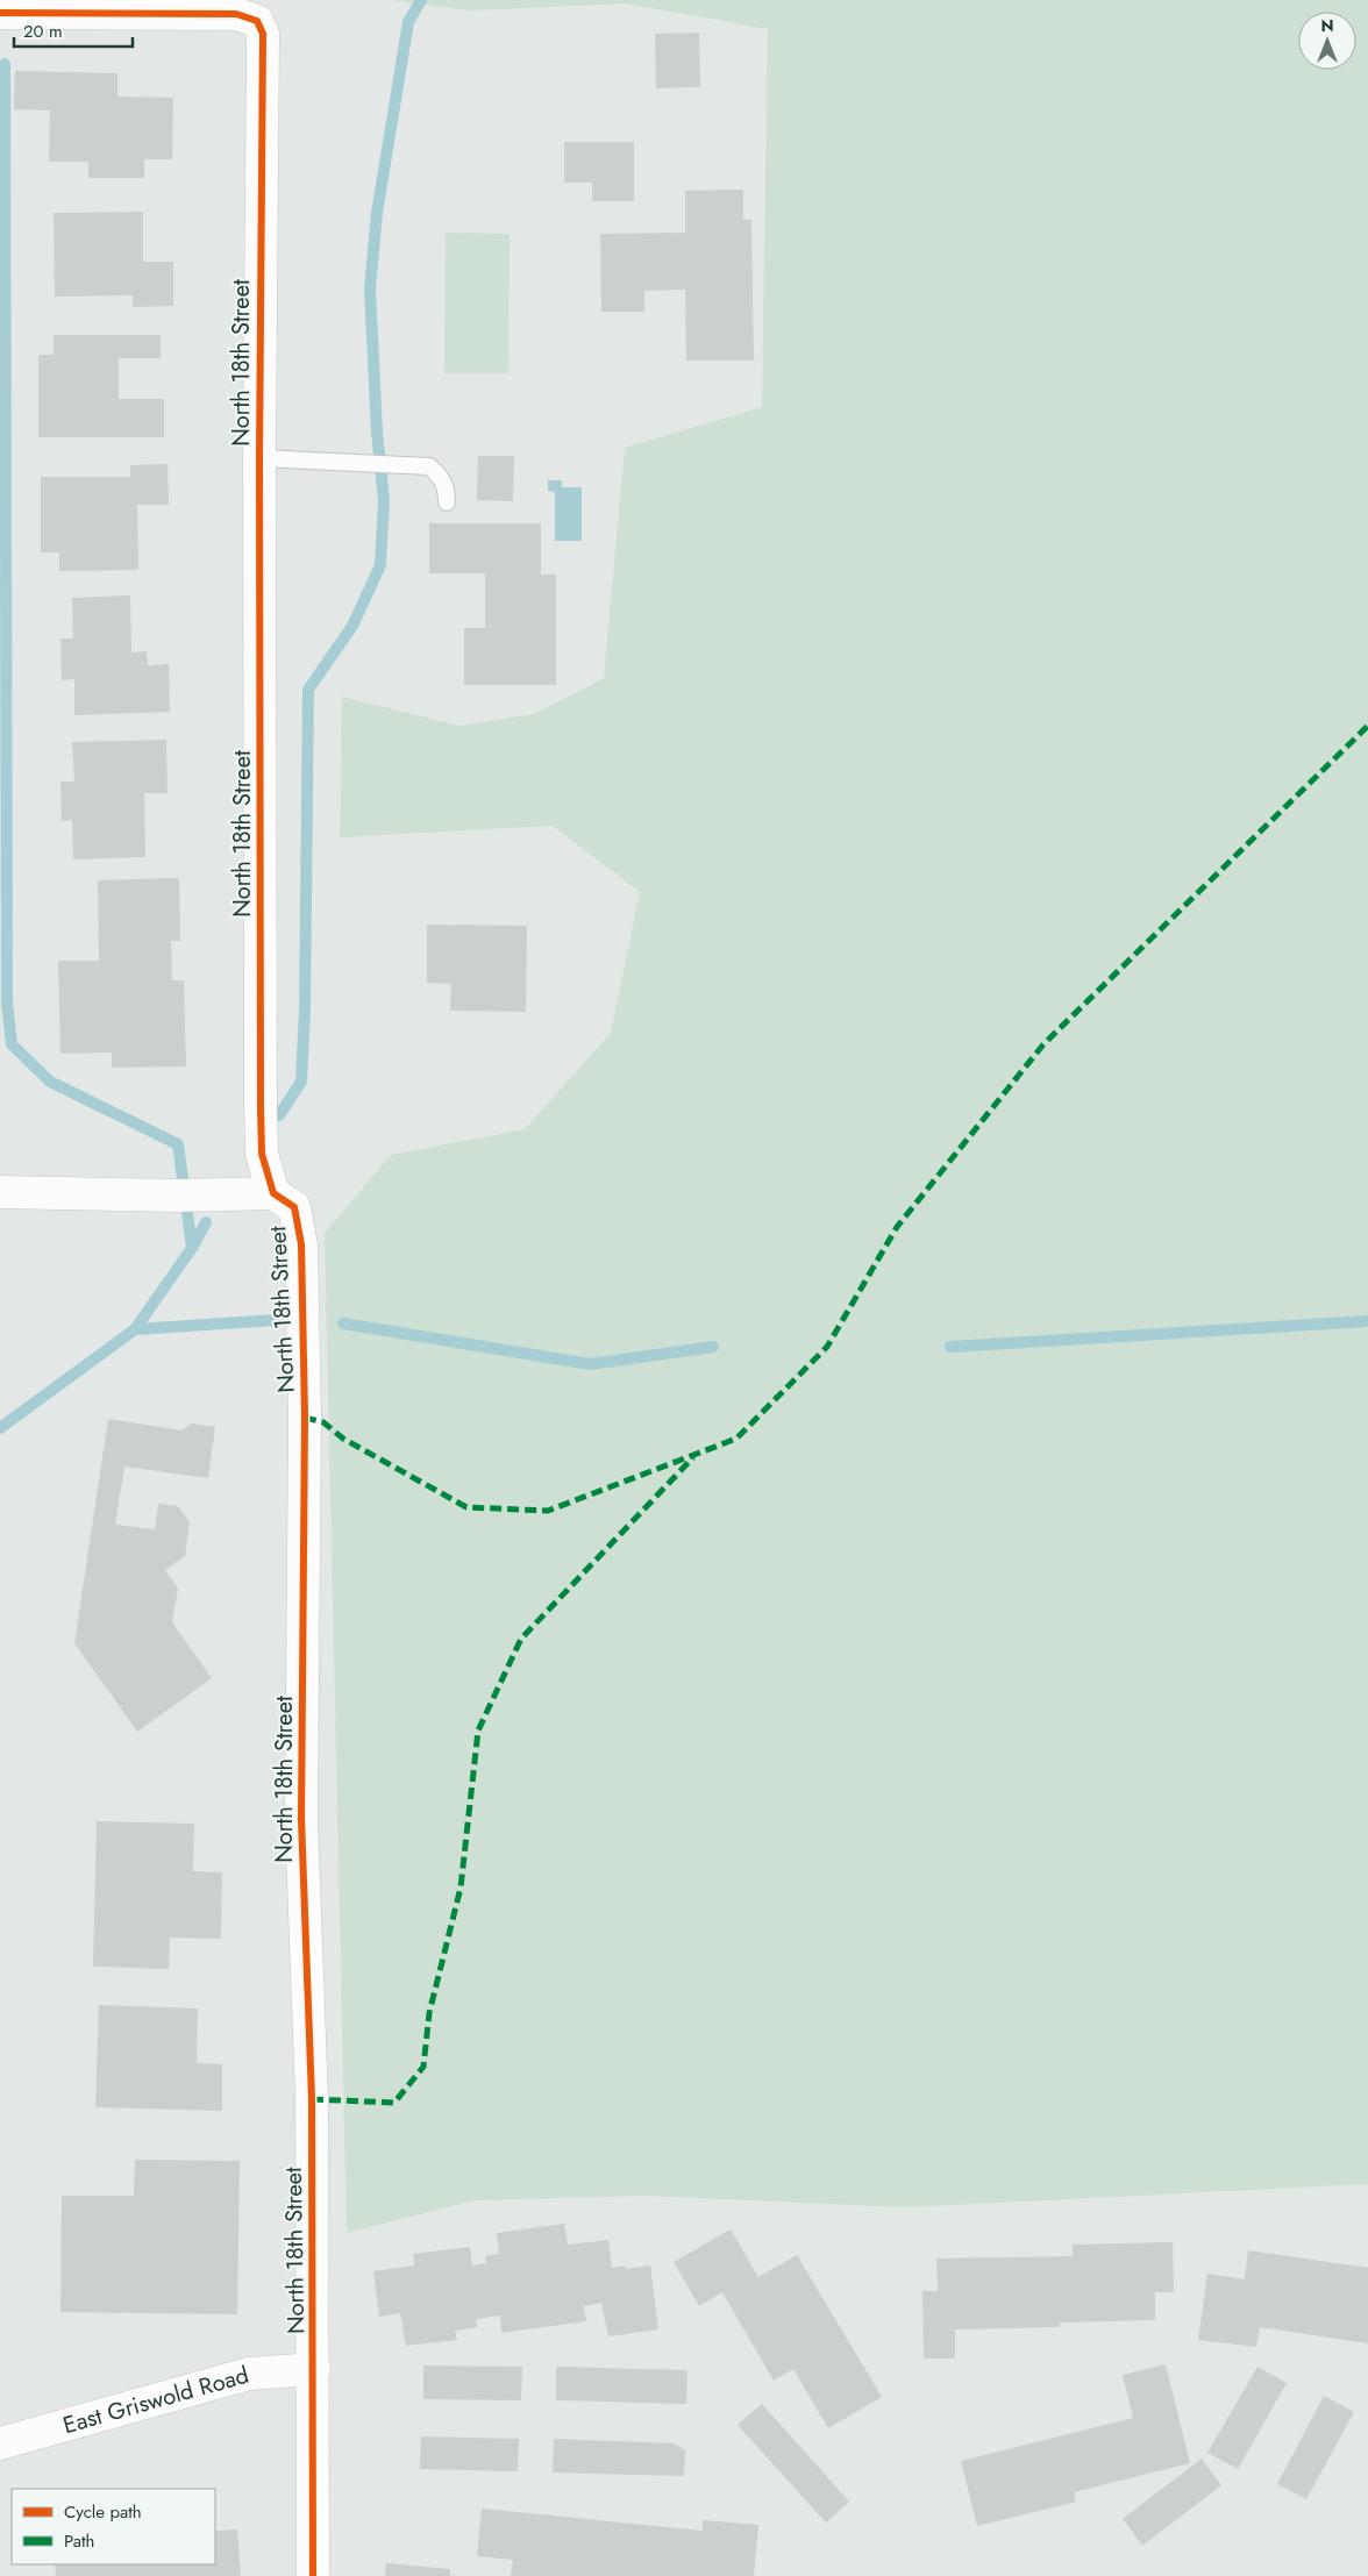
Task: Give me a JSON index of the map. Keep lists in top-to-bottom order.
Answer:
{
  "streets": {
    "street": ["North 18th Street", "East Griswold Road"]
  },
  "crossings": [
    ["North 18th Street", "East Griswold Road"]
  ],
  "legend": ["Cycle path", "Path"],
  "scale_bar": "20 m",
  "north": "top"
}
